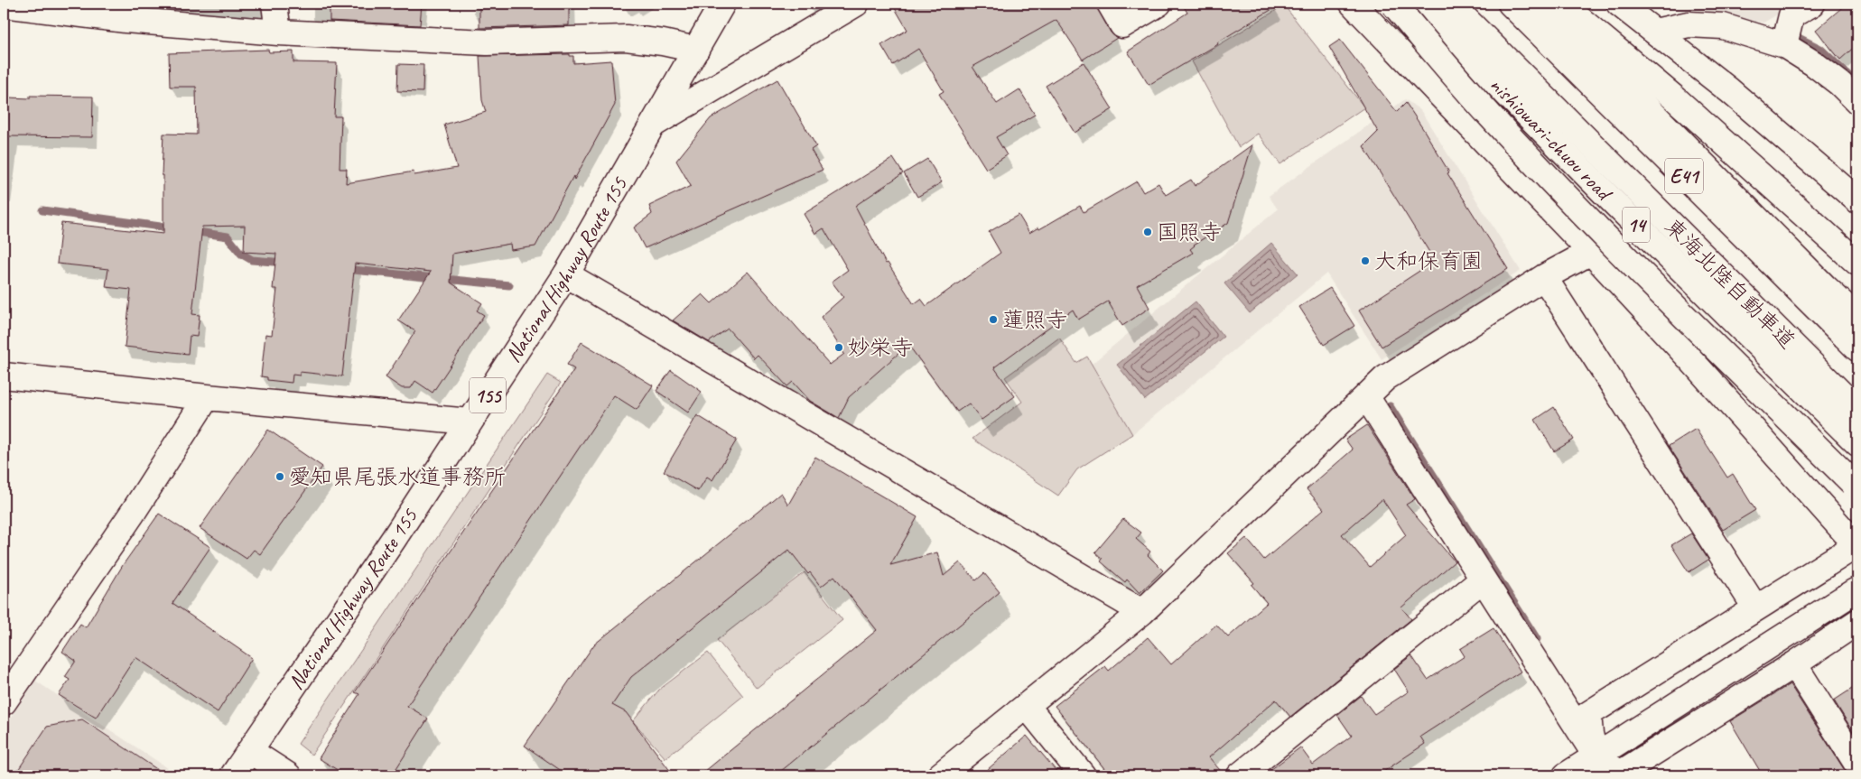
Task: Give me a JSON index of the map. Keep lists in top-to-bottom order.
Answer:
{
  "streets": {
    "main road": [
      "nishiowari-chuou road",
      "E41",
      "14",
      "National Highway Route 155",
      "東海北陸自動車道",
      "155"
    ]
  },
  "places": [
    "国照寺",
    "大和保育園",
    "蓮照寺",
    "妙栄寺",
    "愛知県尾張水道事務所"
  ]
}
